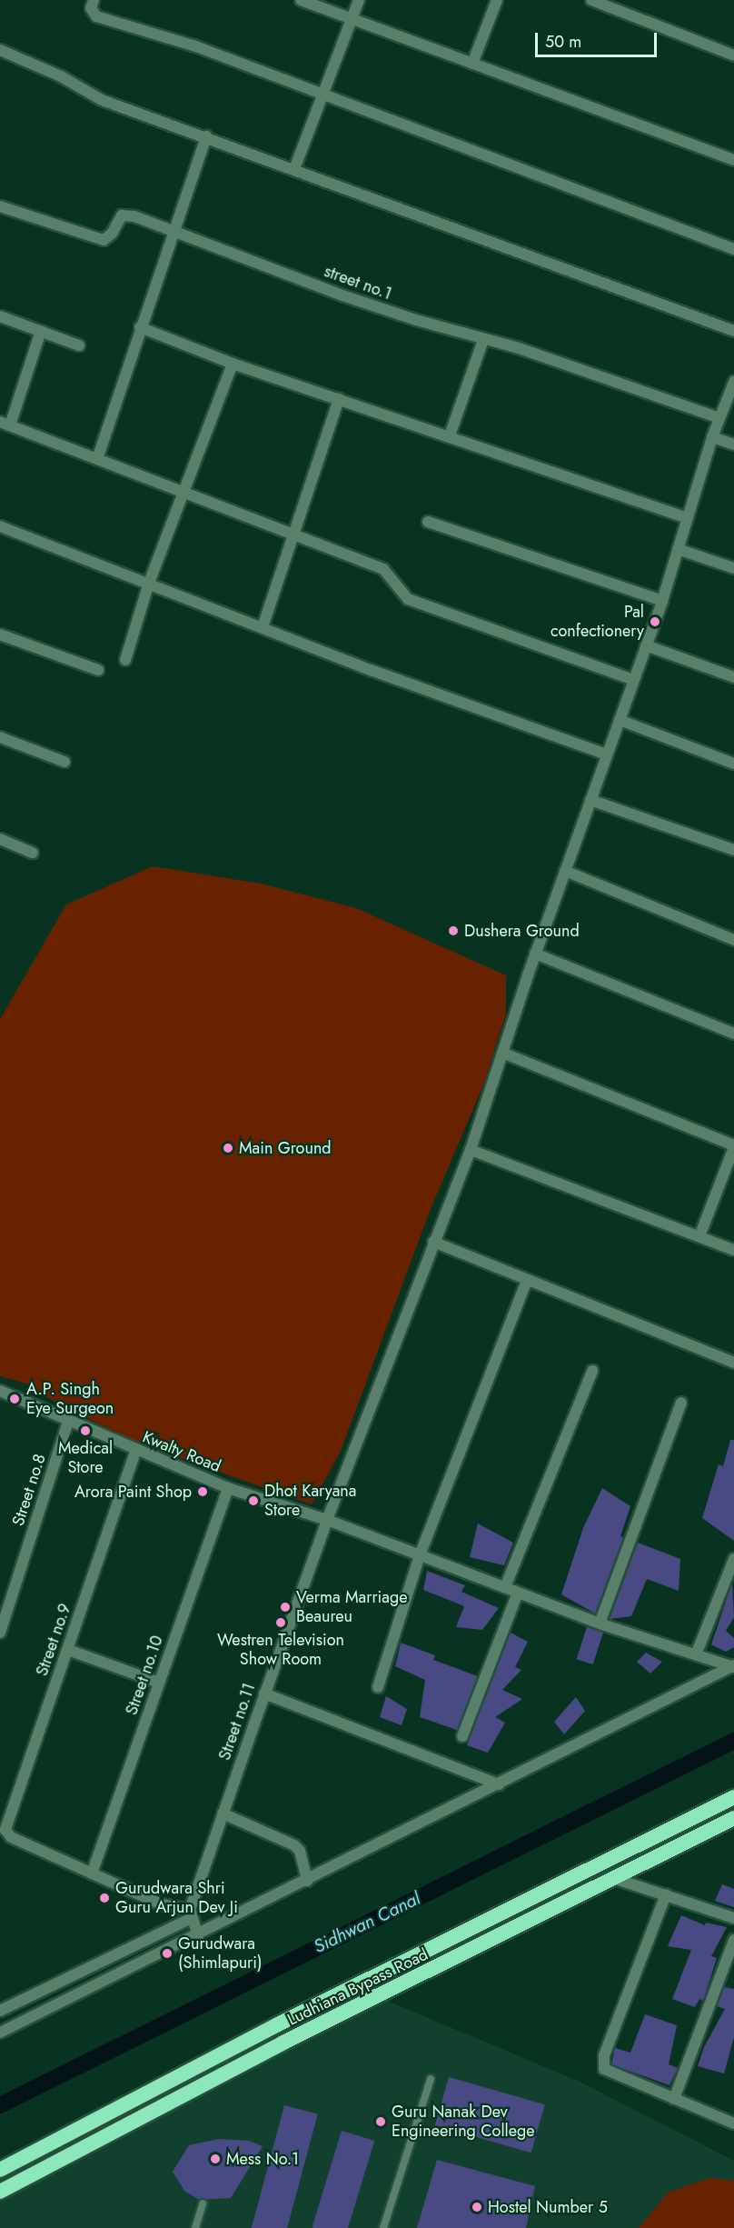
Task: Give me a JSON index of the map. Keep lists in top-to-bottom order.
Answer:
{
  "streets": {
    "highway": ["Ludhiana Bypass Road"],
    "street": [
      "street no.1",
      "Kwalty Road",
      "Street no.8",
      "Street no.9",
      "Street no.10",
      "Street no.11"
    ]
  },
  "crossings": [
    ["street no.1", "Street no.11"],
    ["Kwalty Road", "Street no.8"],
    ["Kwalty Road", "Street no.9"],
    ["Kwalty Road", "Street no.10"],
    ["Kwalty Road", "Street no.11"],
    ["Street no.9", "Street no.10"]
  ],
  "water": ["Sidhwan Canal"],
  "places": [
    "Pal confectionery",
    "Dushera Ground",
    "Main Ground",
    "A.P. Singh Eye Surgeon",
    "Medical Store",
    "Arora Paint Shop",
    "Dhot Karyana Store",
    "Verma Marriage Beaureu",
    "Westren Television Show Room",
    "Gurudwara Shri Guru Arjun Dev Ji",
    "Gurudwara (Shimlapuri)",
    "Guru Nanak Dev Engineering College",
    "Mess No.1",
    "Hostel Number 5"
  ],
  "scale_bar": "50 m"
}
